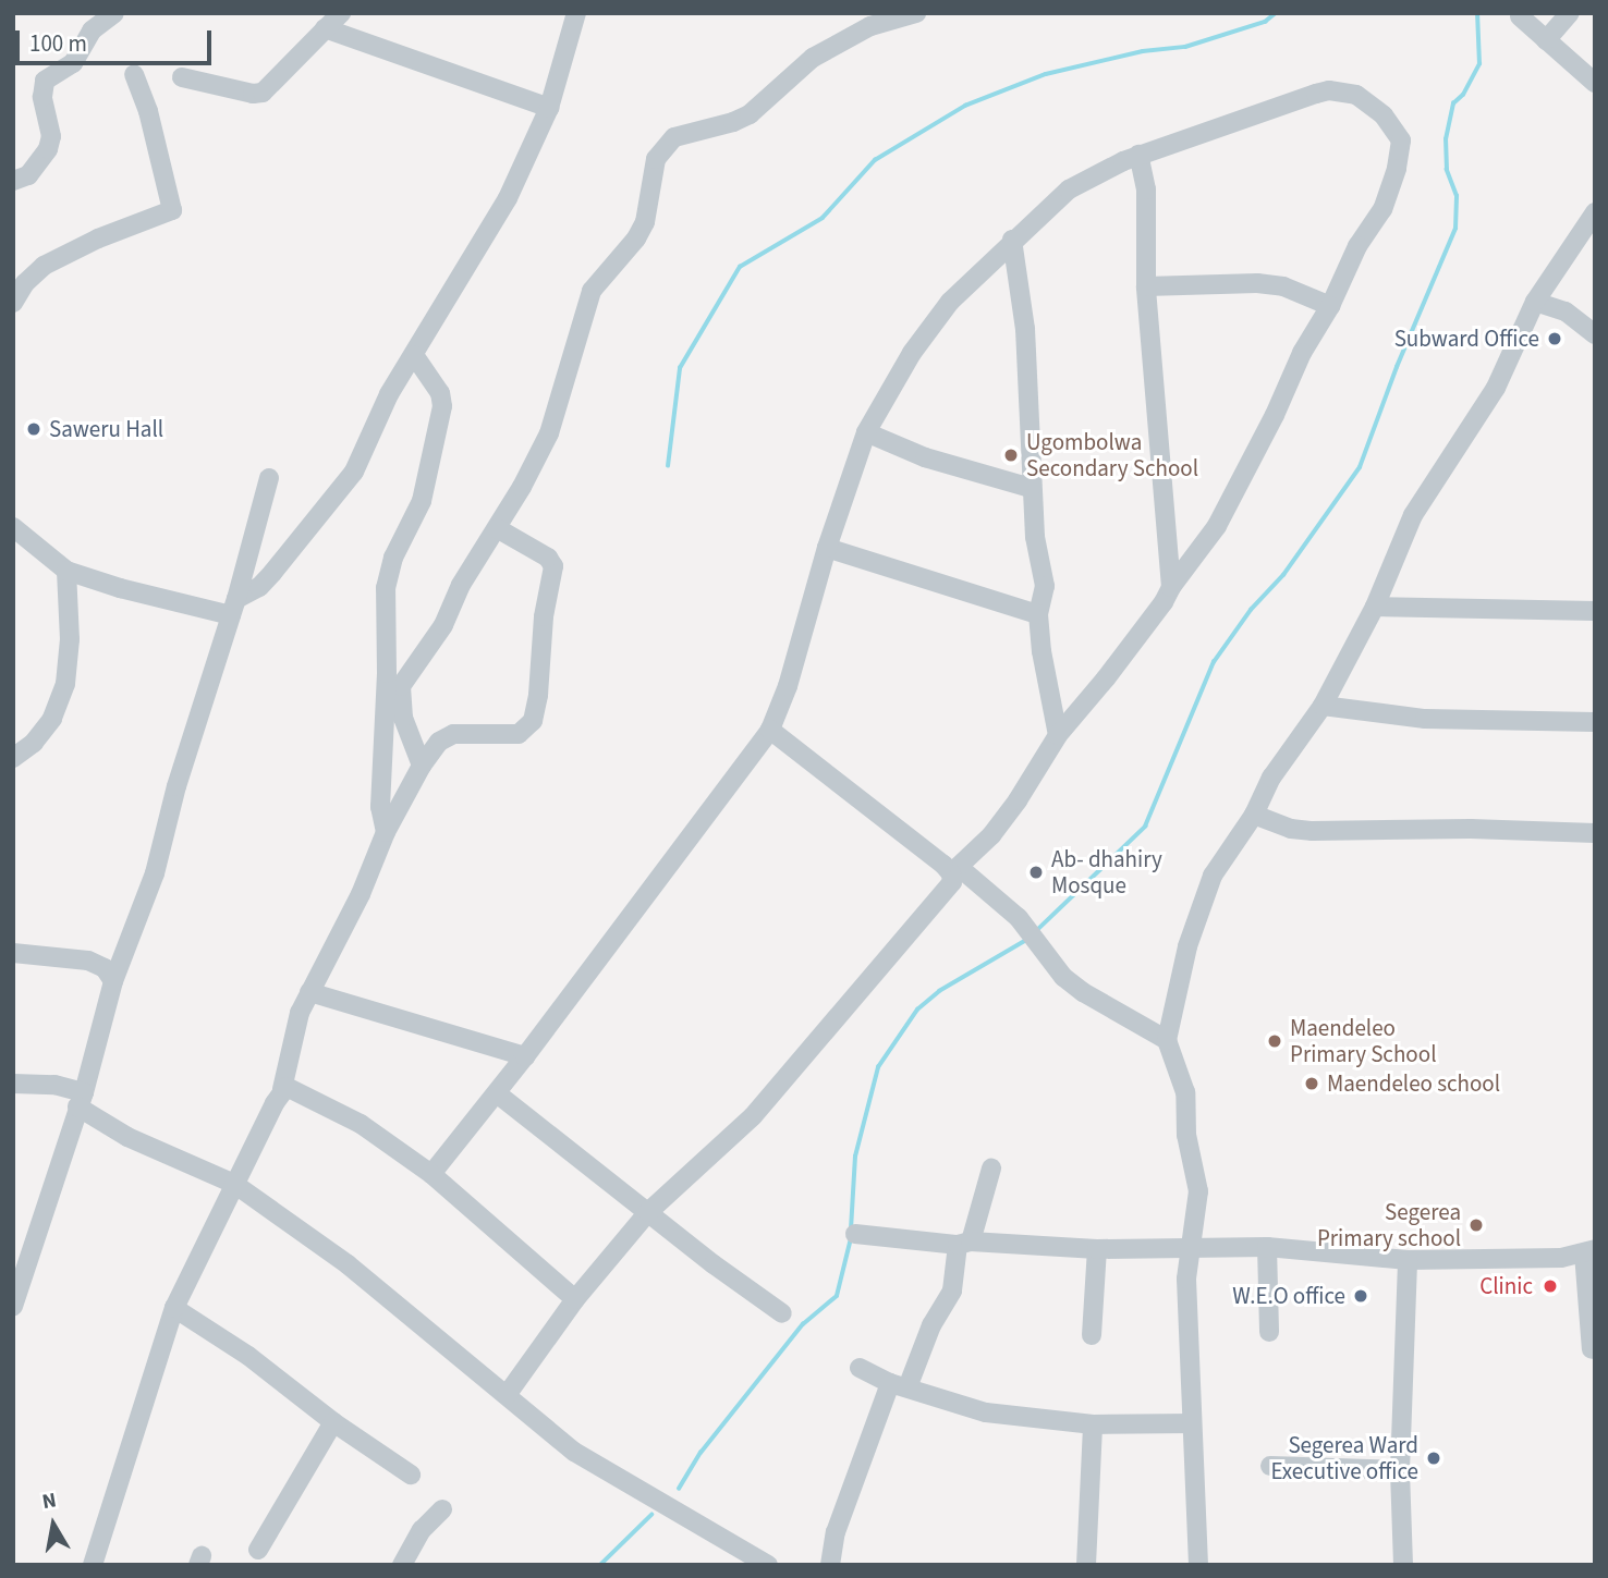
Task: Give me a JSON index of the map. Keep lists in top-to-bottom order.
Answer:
{
  "places": [
    "Subward Office",
    "Saweru Hall",
    "Ugombolwa Secondary School",
    "Ab- dhahiry Mosque",
    "Maendeleo Primary School",
    "Maendeleo school",
    "Segerea Primary school",
    "Clinic",
    "W.E.O office",
    "Segerea Ward Executive office"
  ],
  "scale_bar": "100 m",
  "north": "top"
}
